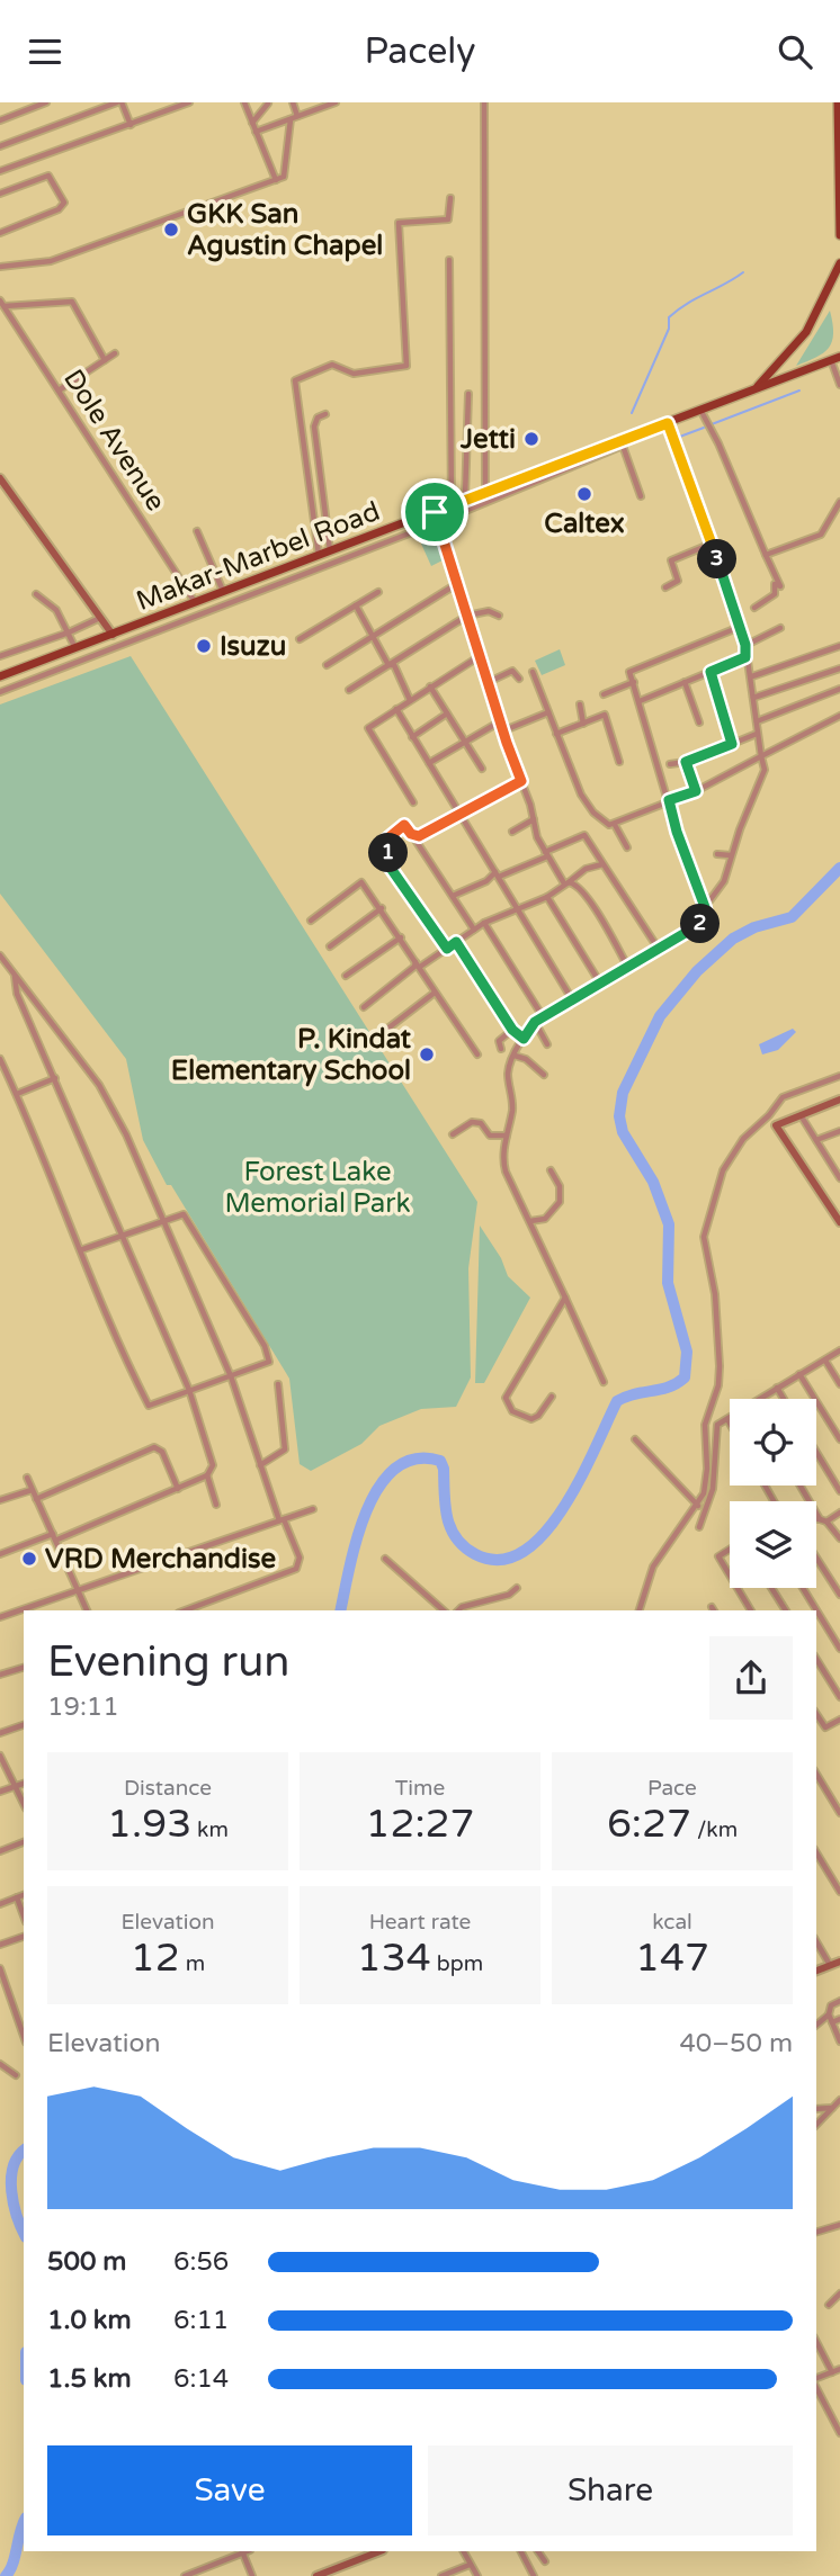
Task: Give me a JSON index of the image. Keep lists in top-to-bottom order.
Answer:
{
  "streets": {
    "main road": ["Makar-Marbel Road"],
    "street": ["Dole Avenue"]
  },
  "crossings": [
    ["Dole Avenue", "Makar-Marbel Road"]
  ],
  "parks": ["Forest Lake Memorial Park"],
  "places": [
    "GKK San Agustin Chapel",
    "Jetti",
    "Caltex",
    "Isuzu",
    "P. Kindat Elementary School",
    "VRD Merchandise"
  ],
  "page": {
    "header": "Pacely",
    "pins": ["3", "1", "2"],
    "heading": ["Evening run", "19:11"],
    "stats": [
      ["Distance", "1.93 km"],
      ["Time", "12:27"],
      ["Pace", "6:27 /km"],
      ["Elevation", "12 m"],
      ["Heart rate", "134 bpm"],
      ["kcal", "147"]
    ],
    "chart": ["Elevation", "40–50 m"],
    "list": [
      {
        "name": "500 m",
        "note": "6:56"
      },
      {
        "name": "1.0 km",
        "note": "6:11"
      },
      {
        "name": "1.5 km",
        "note": "6:14"
      }
    ],
    "buttons": ["Save", "Share"]
  }
}
